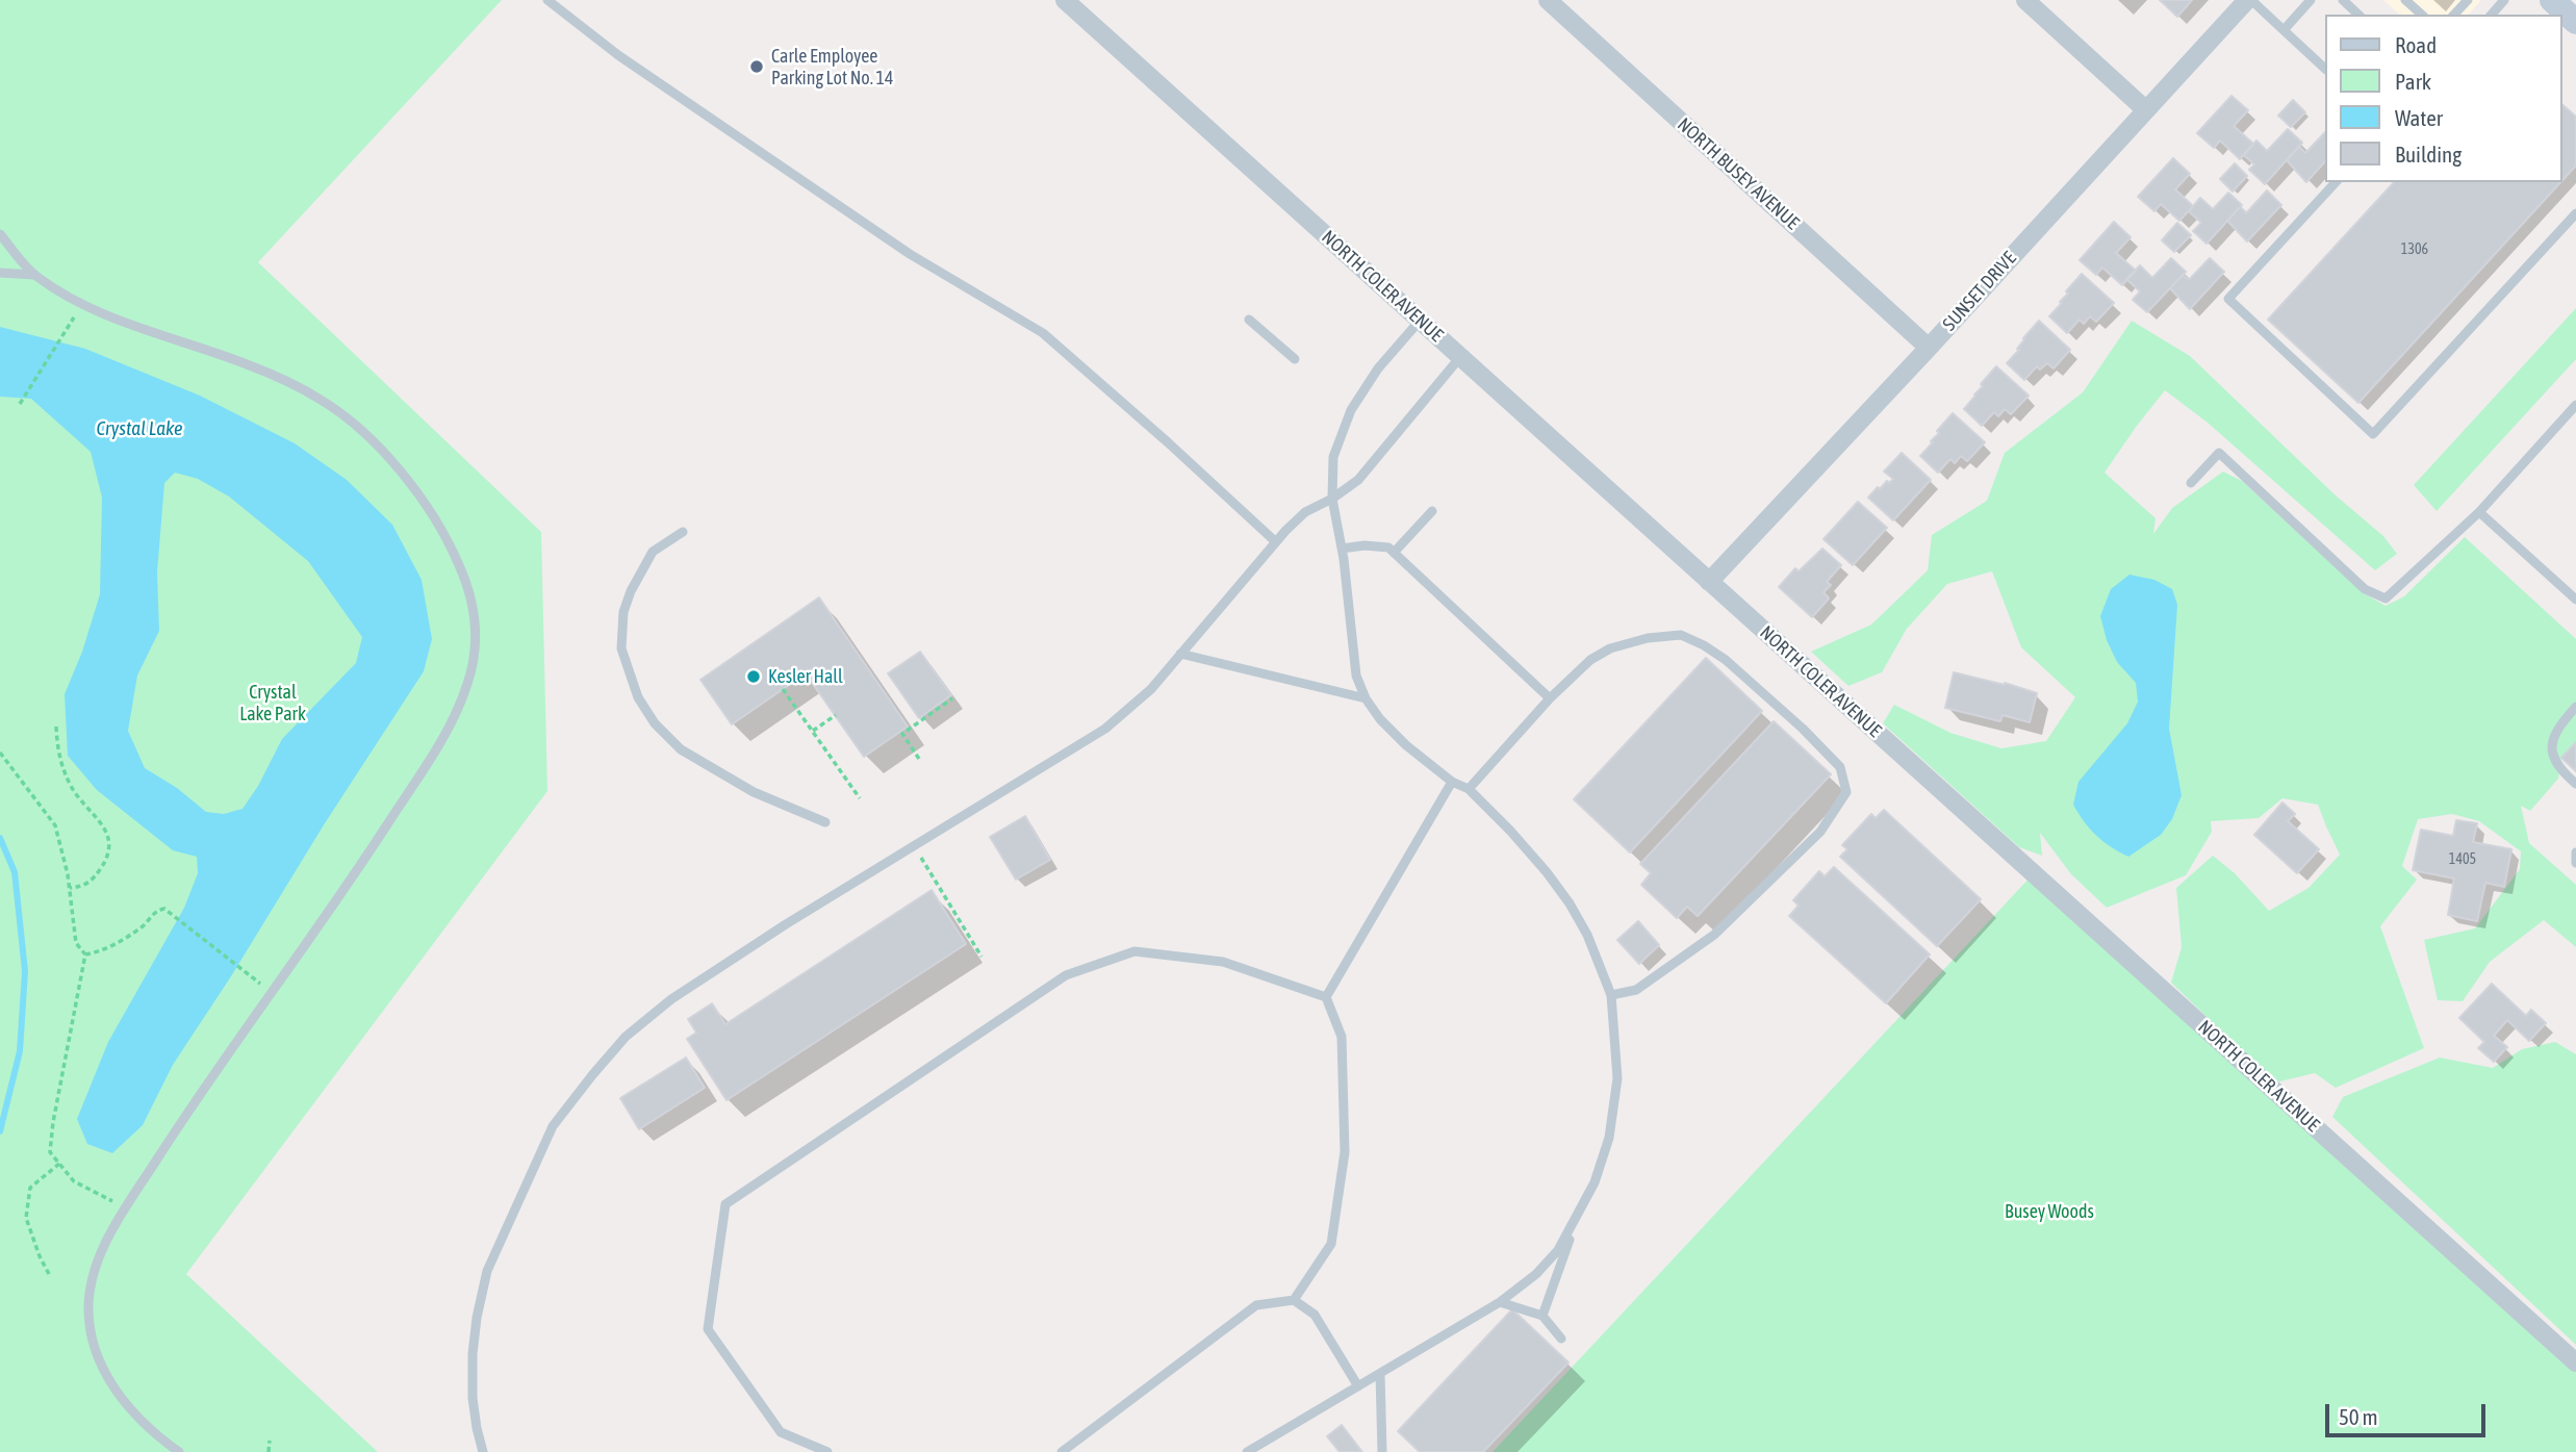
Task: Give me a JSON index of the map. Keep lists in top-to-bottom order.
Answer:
{
  "streets": {
    "street": ["NORTH BUSEY AVENUE", "NORTH COLER AVENUE", "SUNSET DRIVE"]
  },
  "crossings": [
    ["NORTH BUSEY AVENUE", "SUNSET DRIVE"],
    ["NORTH COLER AVENUE", "SUNSET DRIVE"]
  ],
  "water": ["Crystal Lake"],
  "parks": ["Crystal Lake Park", "Busey Woods"],
  "places": ["Carle Employee Parking Lot No. 14", "Kesler Hall"],
  "house_numbers": ["1306", "1405"],
  "legend": [
    "Road",
    "Park",
    "Water",
    "Building"
  ],
  "scale_bar": "50 m"
}
